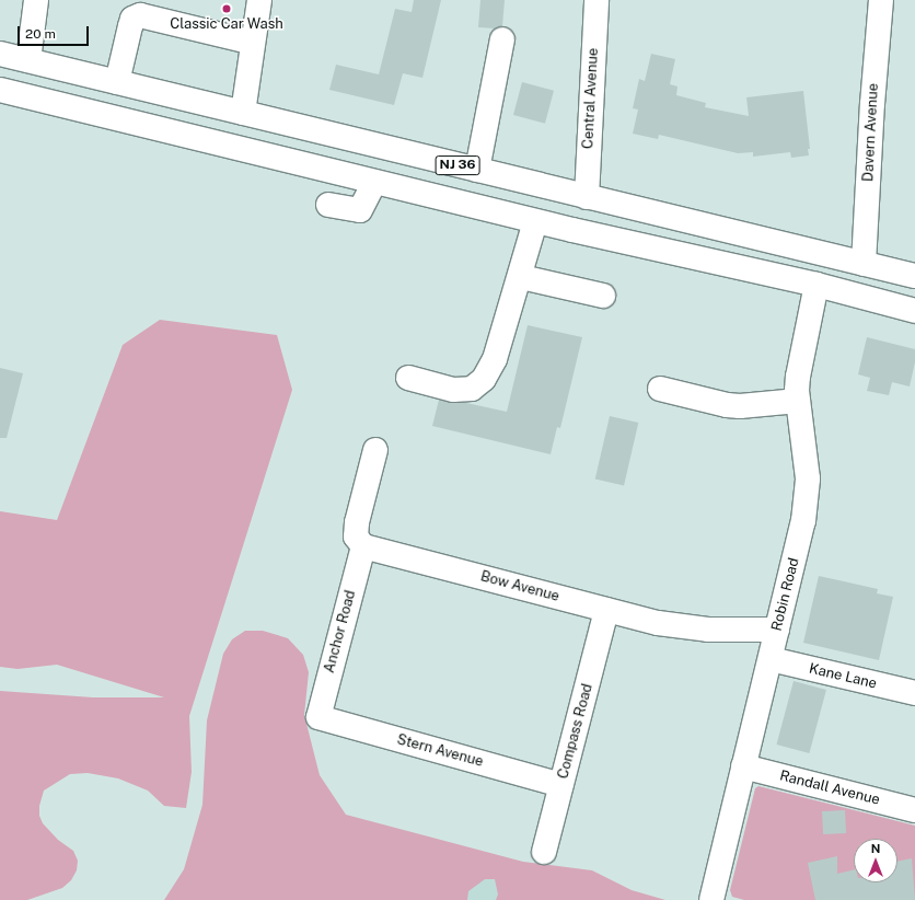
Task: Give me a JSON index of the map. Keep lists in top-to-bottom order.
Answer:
{
  "streets": {
    "main road": [
      "Central Avenue",
      "Davern Avenue",
      "NJ 36",
      "Bow Avenue",
      "Robin Road",
      "Anchor Road",
      "Kane Lane",
      "Compass Road",
      "Stern Avenue",
      "Randall Avenue"
    ]
  },
  "crossings": [
    ["Central Avenue", "NJ 36"],
    ["Davern Avenue", "NJ 36"],
    ["NJ 36", "Robin Road"],
    ["Bow Avenue", "Robin Road"],
    ["Bow Avenue", "Anchor Road"],
    ["Bow Avenue", "Compass Road"],
    ["Robin Road", "Kane Lane"],
    ["Robin Road", "Randall Avenue"],
    ["Anchor Road", "Stern Avenue"],
    ["Compass Road", "Stern Avenue"]
  ],
  "places": ["Classic Car Wash"],
  "scale_bar": "20 m",
  "north": "top"
}
